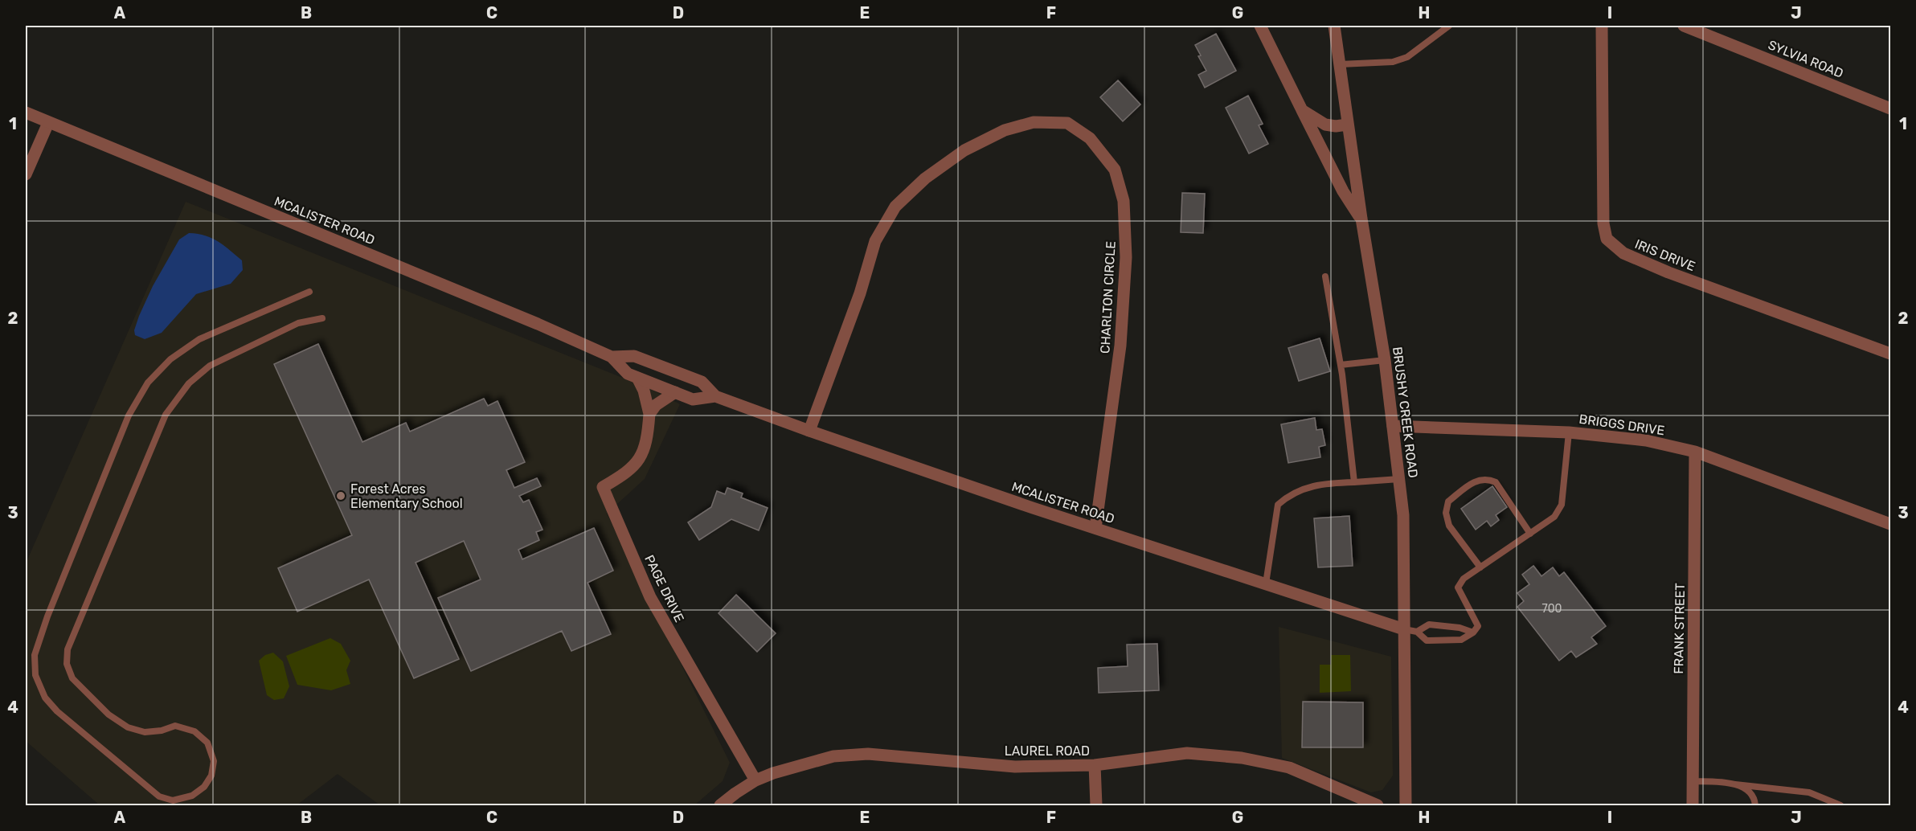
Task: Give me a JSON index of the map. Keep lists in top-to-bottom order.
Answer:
{
  "streets": {
    "street": [
      "SYLVIA ROAD",
      "MCALISTER ROAD",
      "IRIS DRIVE",
      "CHARLTON CIRCLE",
      "BRUSHY CREEK ROAD",
      "BRIGGS DRIVE",
      "PAGE DRIVE",
      "FRANK STREET",
      "LAUREL ROAD"
    ]
  },
  "crossings": [
    ["MCALISTER ROAD", "CHARLTON CIRCLE"],
    ["MCALISTER ROAD", "BRUSHY CREEK ROAD"],
    ["MCALISTER ROAD", "PAGE DRIVE"],
    ["BRUSHY CREEK ROAD", "BRIGGS DRIVE"],
    ["BRIGGS DRIVE", "FRANK STREET"],
    ["PAGE DRIVE", "LAUREL ROAD"]
  ],
  "places": ["Forest Acres Elementary School"],
  "house_numbers": ["700"],
  "grid": {
    "columns": [
      "A",
      "B",
      "C",
      "D",
      "E",
      "F",
      "G",
      "H",
      "I",
      "J"
    ],
    "rows": [
      "1",
      "2",
      "3",
      "4"
    ]
  }
}
